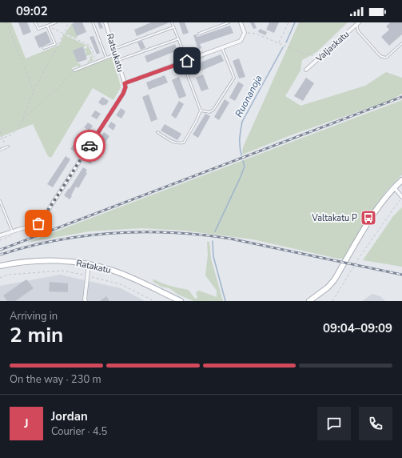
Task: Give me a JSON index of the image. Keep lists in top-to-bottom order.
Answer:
{
  "streets": {
    "main road": ["Ratakatu"],
    "street": ["Valjaskatu", "Ratsukatu"]
  },
  "water": ["Ruonanoja"],
  "places": {
    "bus stop": ["Valtakatu P"]
  },
  "page": {
    "status": "09:02",
    "heading": ["2 min", "Arriving in", "09:04–09:09"],
    "panel": ["Jordan", "Courier · 4.5"],
    "bar": "On the way · 230 m",
    "round": "J"
  }
}
